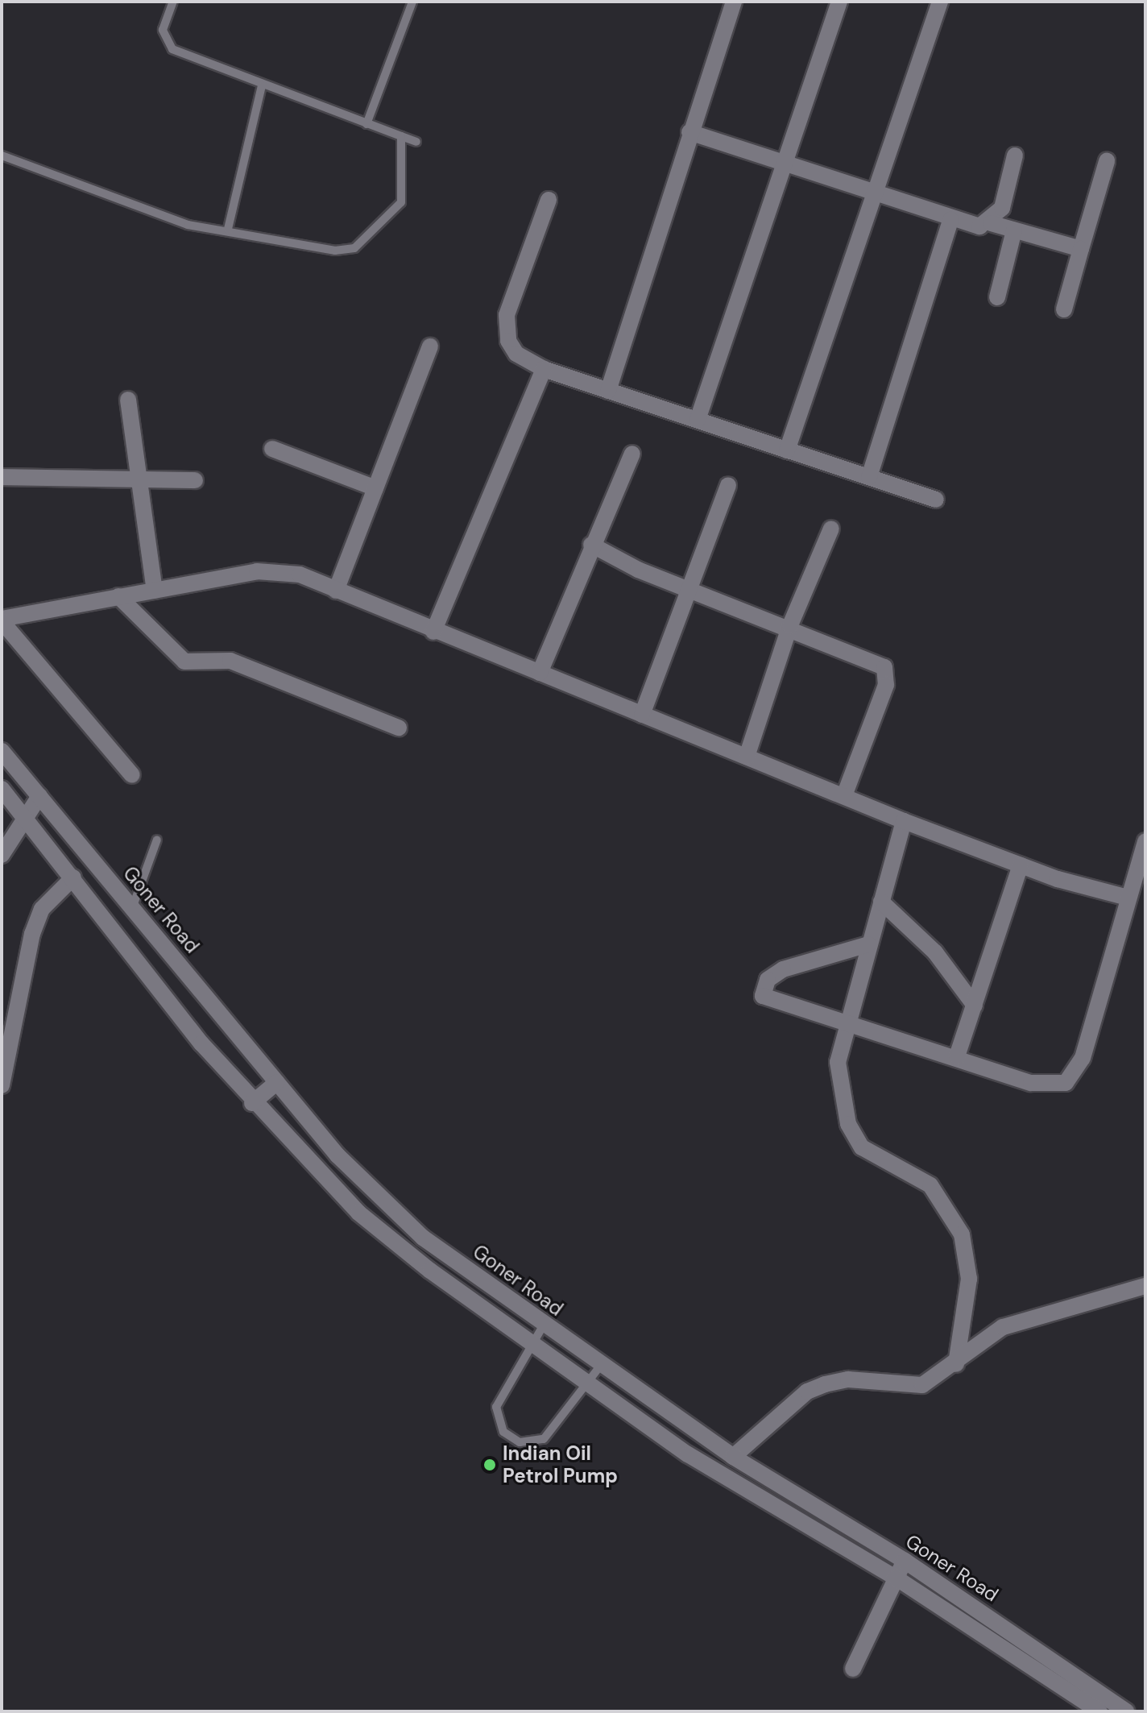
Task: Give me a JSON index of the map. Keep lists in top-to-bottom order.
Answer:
{
  "streets": {
    "street": ["Goner Road"]
  },
  "places": ["Indian Oil Petrol Pump"]
}
